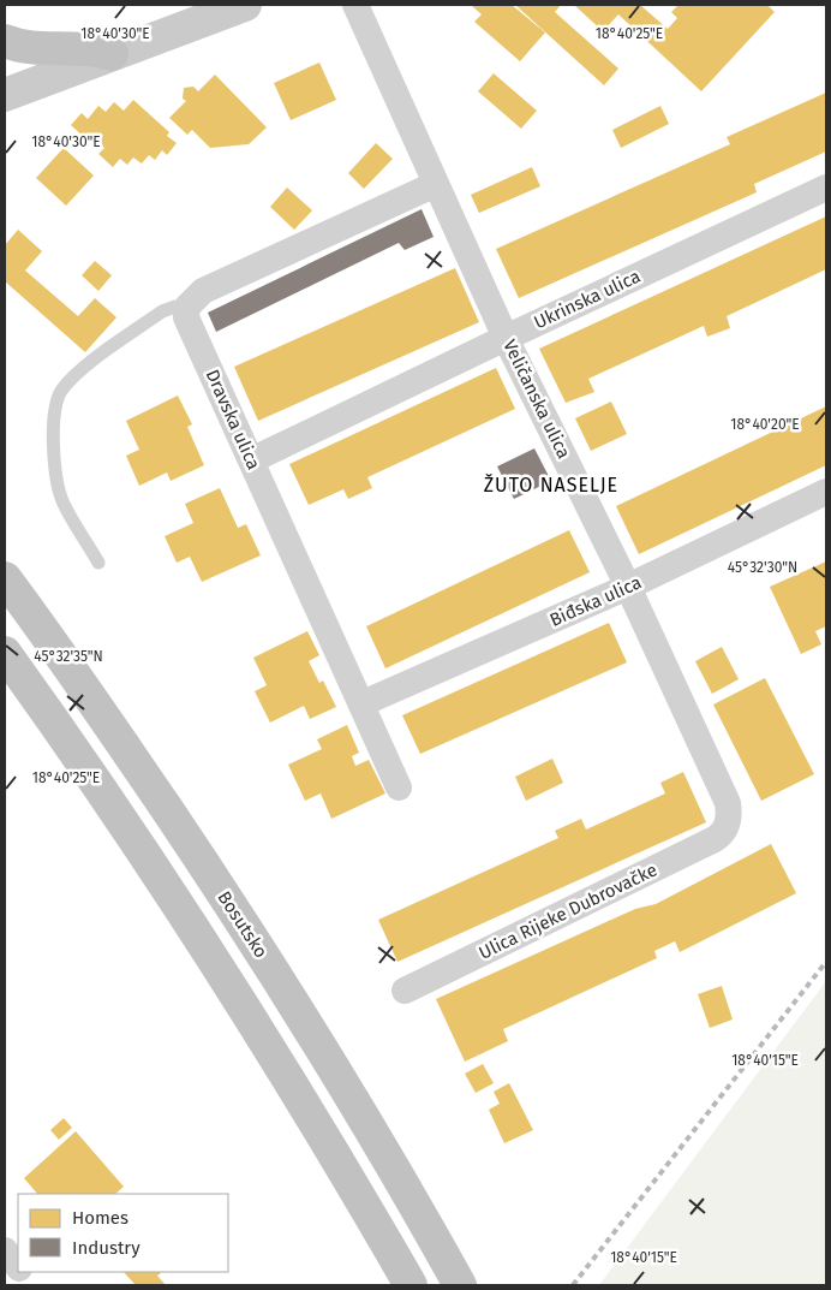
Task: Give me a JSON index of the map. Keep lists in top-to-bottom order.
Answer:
{
  "streets": {
    "highway": ["Bosutsko"],
    "street": [
      "Ukrinska ulica",
      "Veličanska ulica",
      "Dravska ulica",
      "Biđska ulica",
      "Ulica Rijeke Dubrovačke"
    ]
  },
  "crossings": [
    ["Ukrinska ulica", "Veličanska ulica"],
    ["Ukrinska ulica", "Dravska ulica"],
    ["Veličanska ulica", "Biđska ulica"],
    ["Veličanska ulica", "Ulica Rijeke Dubrovačke"],
    ["Dravska ulica", "Biđska ulica"]
  ],
  "districts": ["ŽUTO NASELJE"],
  "legend": ["Homes", "Industry"],
  "coordinates": [
    "18°40'30\"E",
    "18°40'25\"E",
    "18°40'20\"E",
    "45°32'30\"N",
    "45°32'35\"N",
    "18°40'15\"E"
  ]
}
